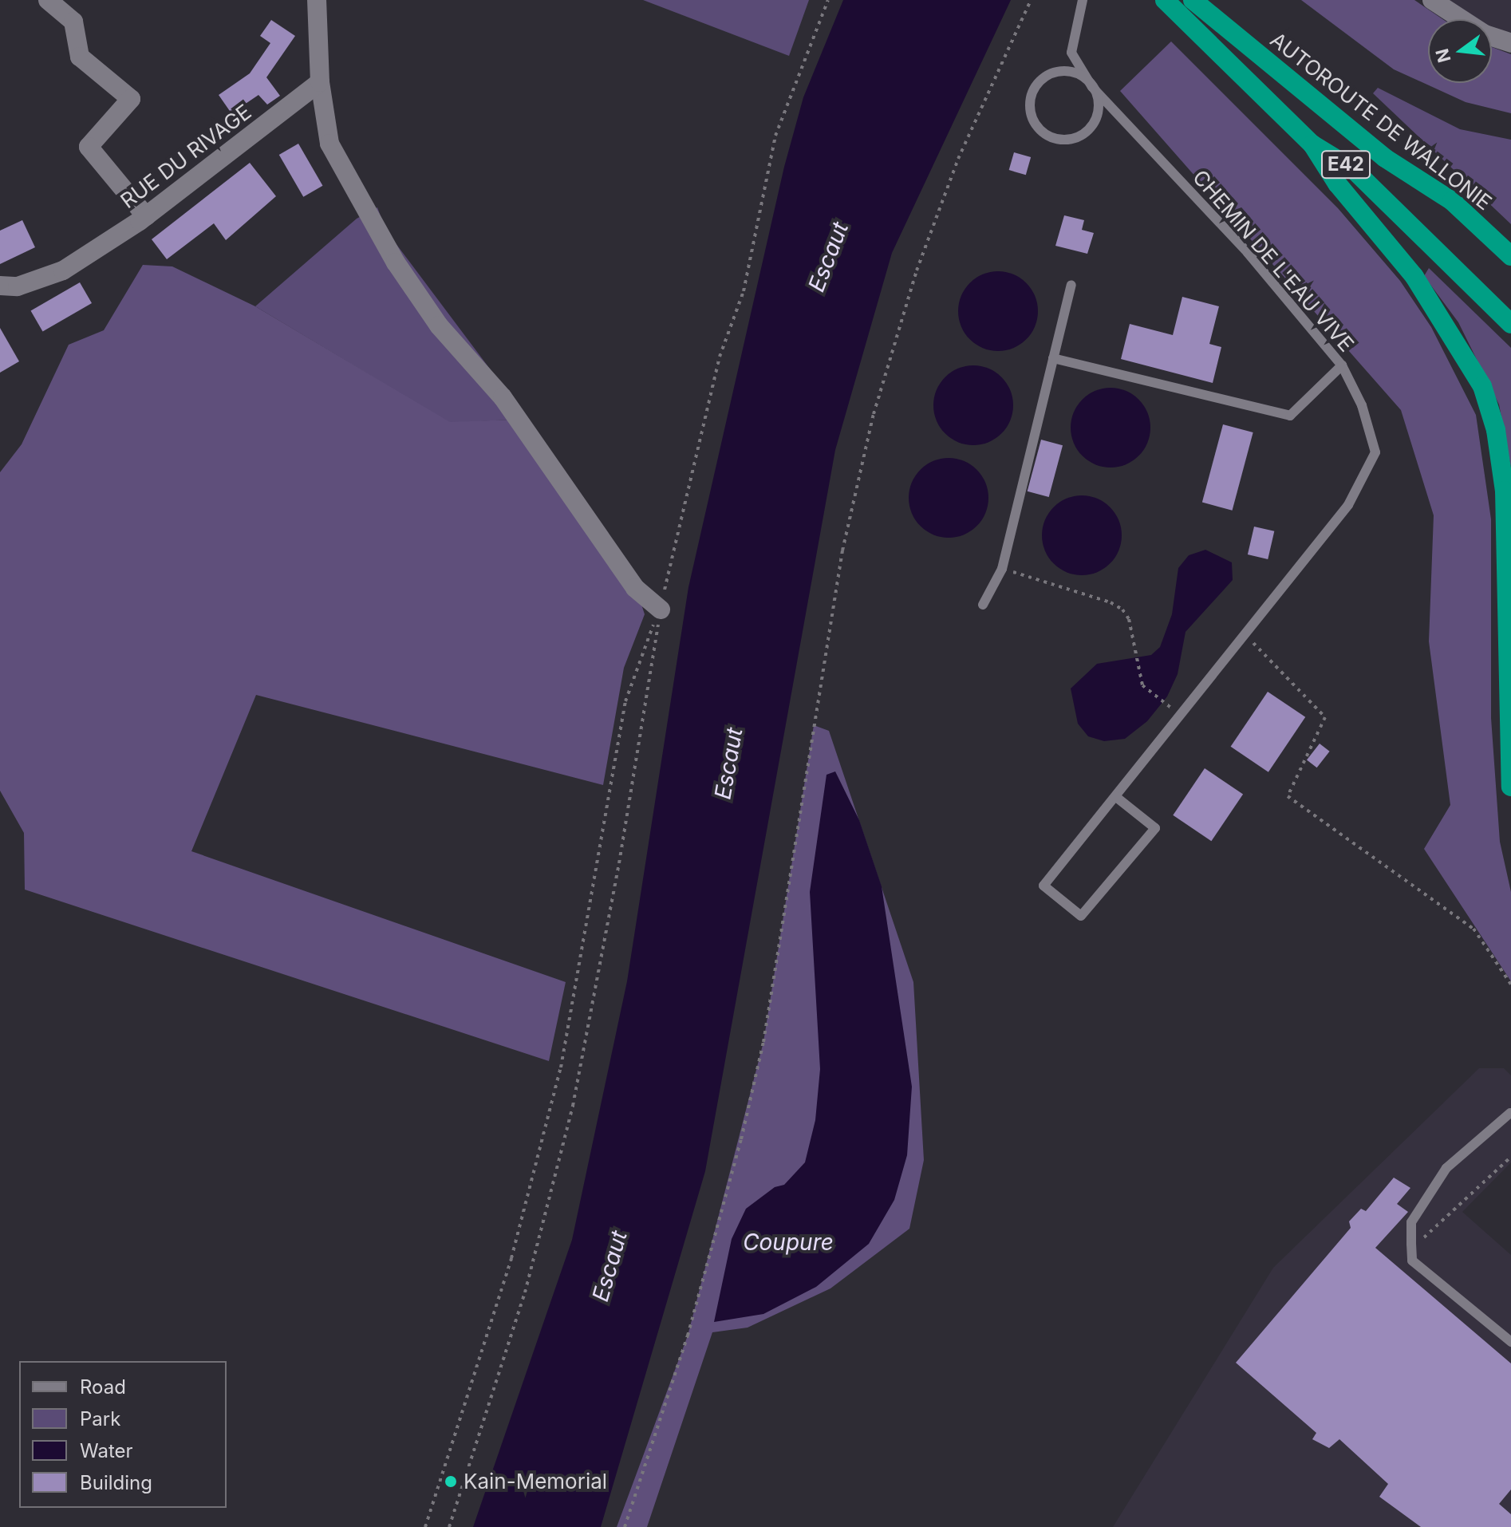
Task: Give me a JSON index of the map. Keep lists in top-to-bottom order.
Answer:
{
  "streets": {
    "highway": ["AUTOROUTE DE WALLONIE", "E42"],
    "street": ["RUE DU RIVAGE"],
    "lane": ["CHEMIN DE L'EAU VIVE"]
  },
  "water": ["Escaut", "Coupure"],
  "places": ["Kain-Memorial"],
  "legend": [
    "Road",
    "Park",
    "Water",
    "Building"
  ],
  "north": "left"
}
